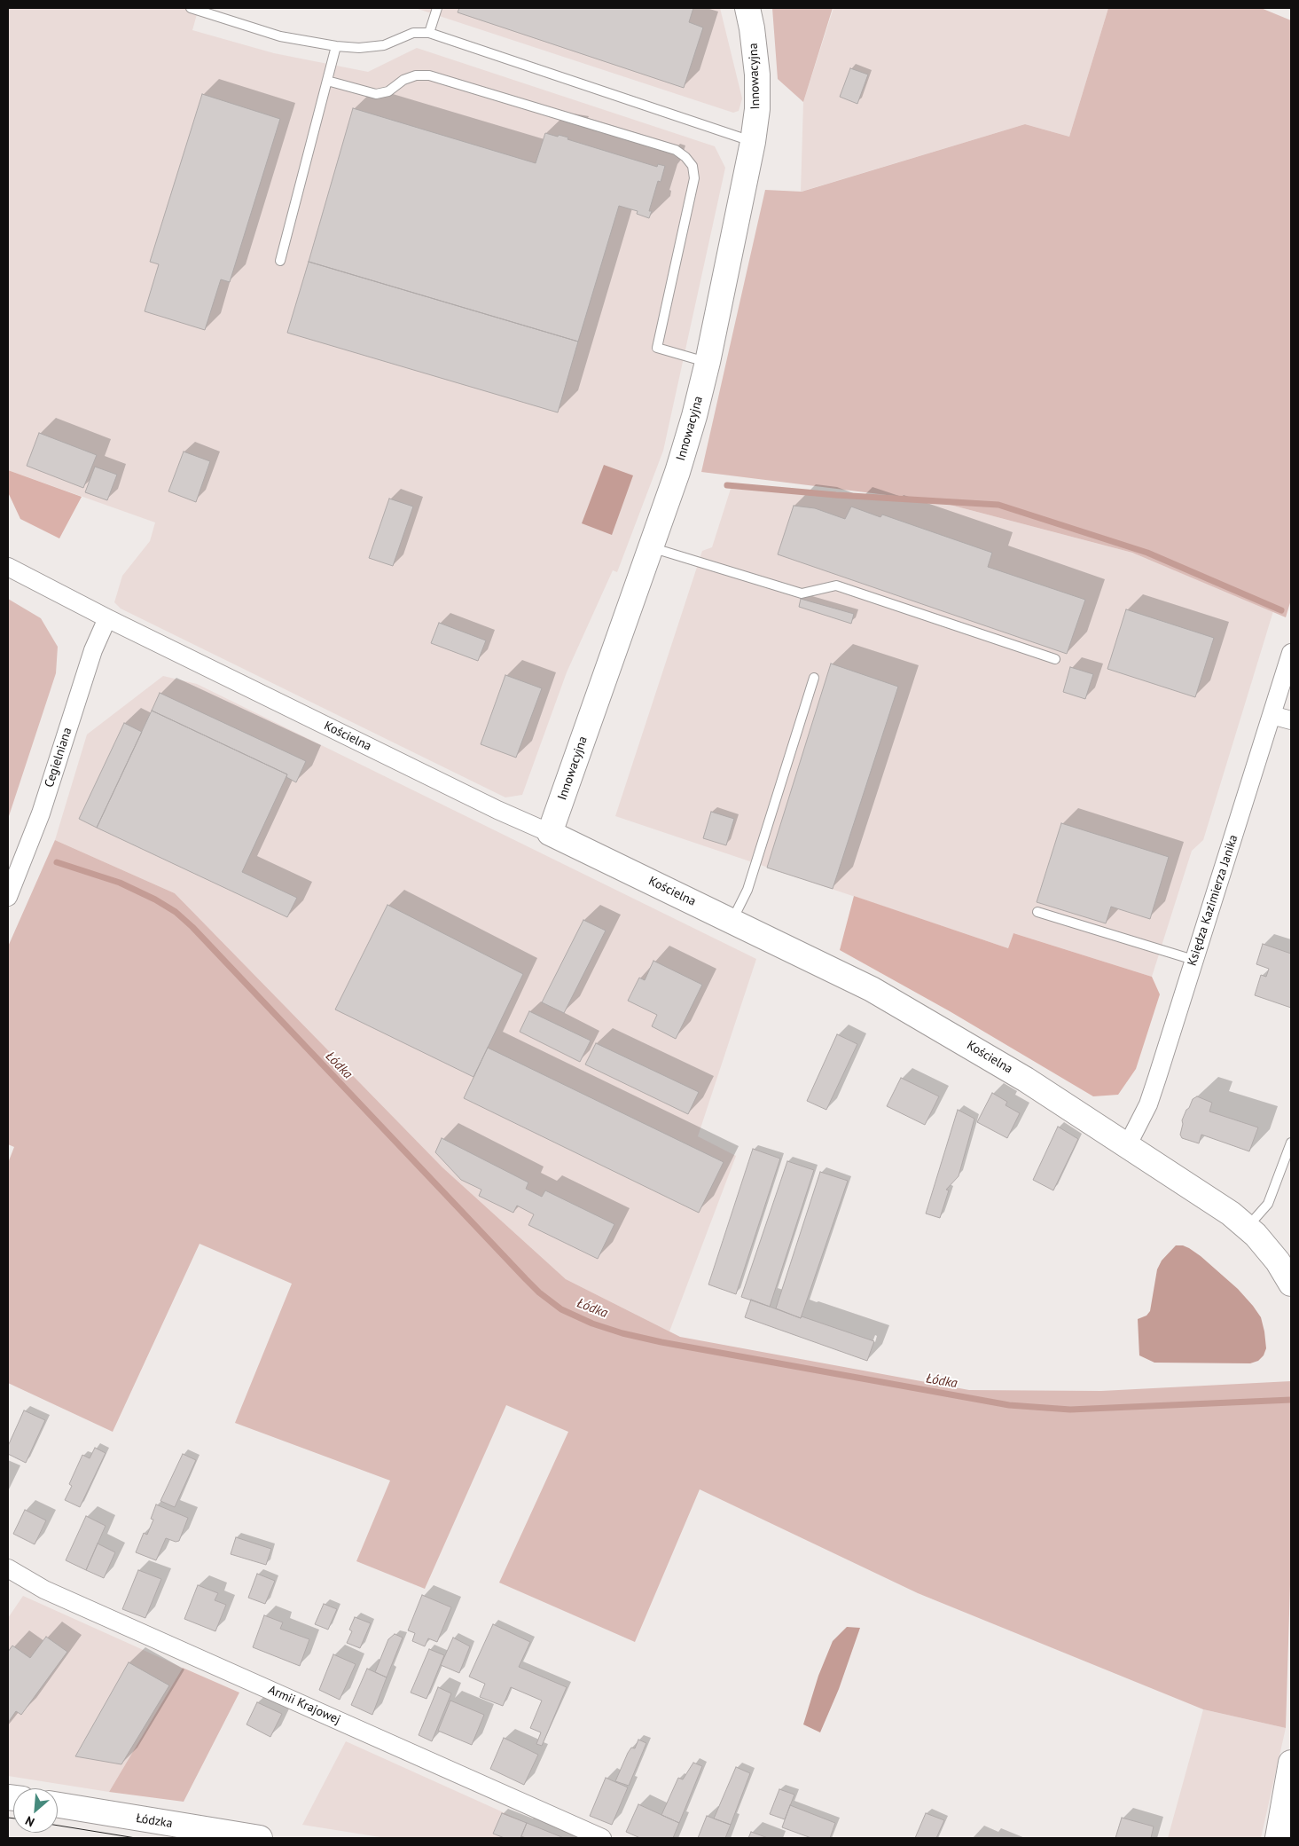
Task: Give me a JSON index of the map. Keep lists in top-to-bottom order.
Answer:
{
  "streets": {
    "street": [
      "Innowacyjna",
      "Kościelna",
      "Cegielniana",
      "Księdza Kazimierza Janika",
      "Armii Krajowej",
      "Łódzka"
    ]
  },
  "crossings": [
    ["Innowacyjna", "Kościelna"],
    ["Kościelna", "Cegielniana"],
    ["Kościelna", "Księdza Kazimierza Janika"]
  ],
  "water": ["Łódka"],
  "north": "bottom left"
}
